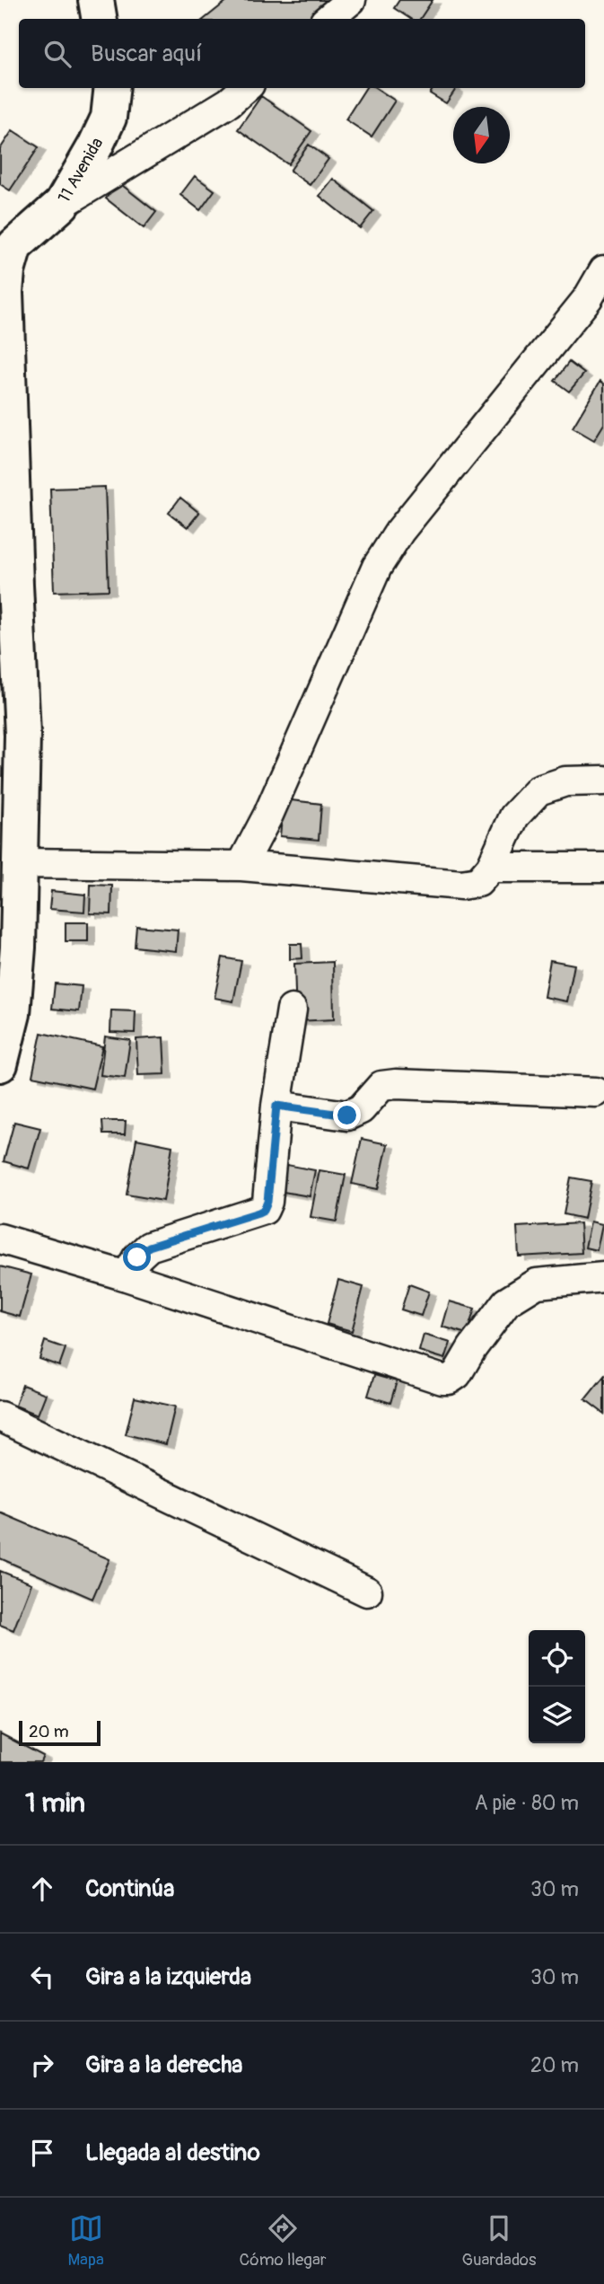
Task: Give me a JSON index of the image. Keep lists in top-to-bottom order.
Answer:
{
  "streets": {
    "street": ["11 Avenida"]
  },
  "scale_bar": "20 m",
  "north": "bottom",
  "page": {
    "search": "Buscar aquí",
    "scale": "20 m",
    "heading": ["1 min", "A pie · 80 m"],
    "list": [
      ["Continúa", "30 m"],
      ["Gira a la izquierda", "30 m"],
      ["Gira a la derecha", "20 m"],
      "Llegada al destino"
    ],
    "nav": ["Mapa", "Cómo llegar", "Guardados"]
  }
}
